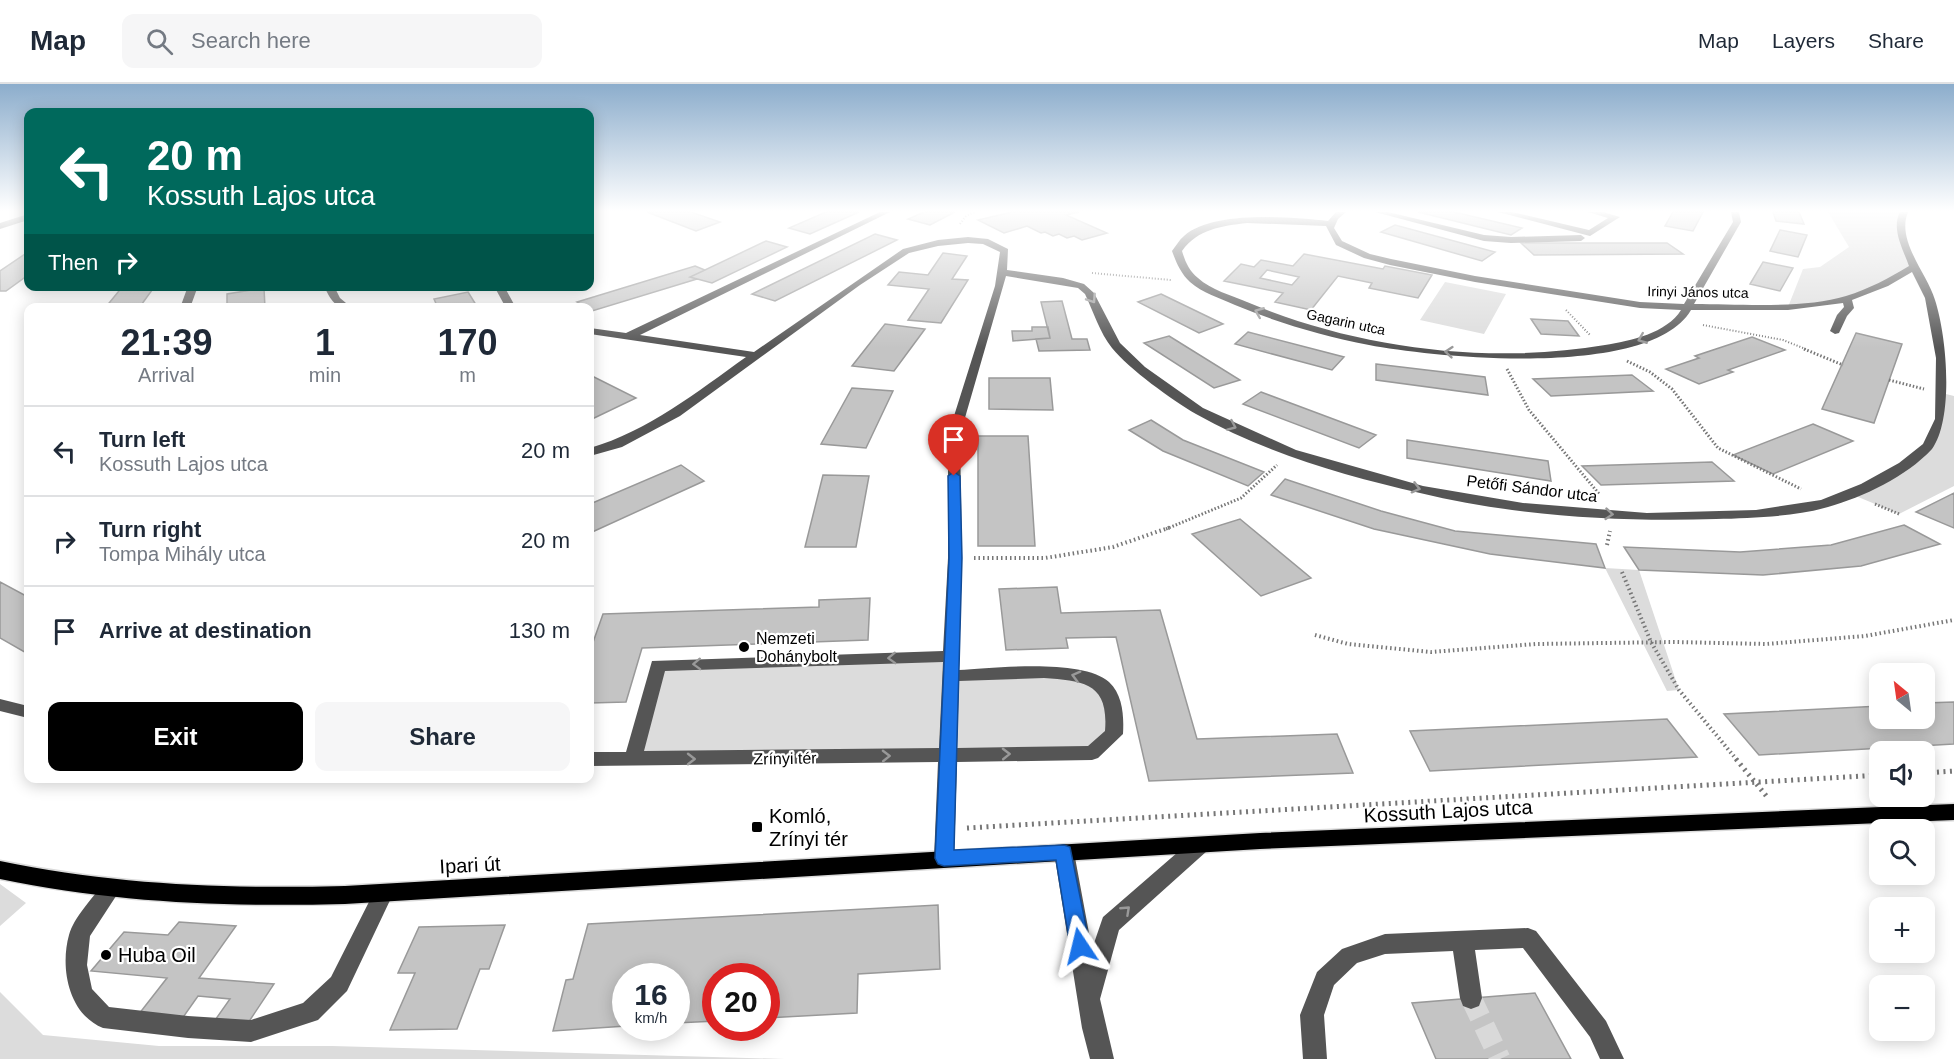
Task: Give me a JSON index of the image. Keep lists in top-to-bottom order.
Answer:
{
  "streets": {
    "main road": ["Kossuth Lajos utca", "Ipari út"],
    "street": [
      "Irinyi János utca",
      "Gagarin utca",
      "Petőfi Sándor utca",
      "Zrínyi tér"
    ]
  },
  "crossings": [
    ["Irinyi János utca", "Gagarin utca"],
    ["Irinyi János utca", "Petőfi Sándor utca"],
    ["Kossuth Lajos utca", "Ipari út"]
  ],
  "one_way": ["Gagarin utca", "Petőfi Sándor utca"],
  "places": {
    "other": ["Nemzeti Dohánybolt", "Huba Oil"],
    "transit": ["Komló, Zrínyi tér"]
  },
  "north": "top left",
  "page": {
    "header": "Map",
    "search": "Search here",
    "nav": ["Map", "Layers", "Share"],
    "turn": ["20 m", "Kossuth Lajos utca"],
    "then": "Then",
    "eta": [
      "21:39",
      "Arrival",
      "1",
      "min",
      "170",
      "m"
    ],
    "list": [
      {
        "name": "Turn left",
        "note": "Kossuth Lajos utca",
        "value": "20 m"
      },
      {
        "name": "Turn right",
        "note": "Tompa Mihály utca",
        "value": "20 m"
      },
      {
        "name": "Arrive at destination",
        "value": "130 m"
      }
    ],
    "map_buttons": ["+", "−"],
    "buttons": ["Exit", "Share"],
    "speed": "16 km/h",
    "limit": "20"
  }
}
